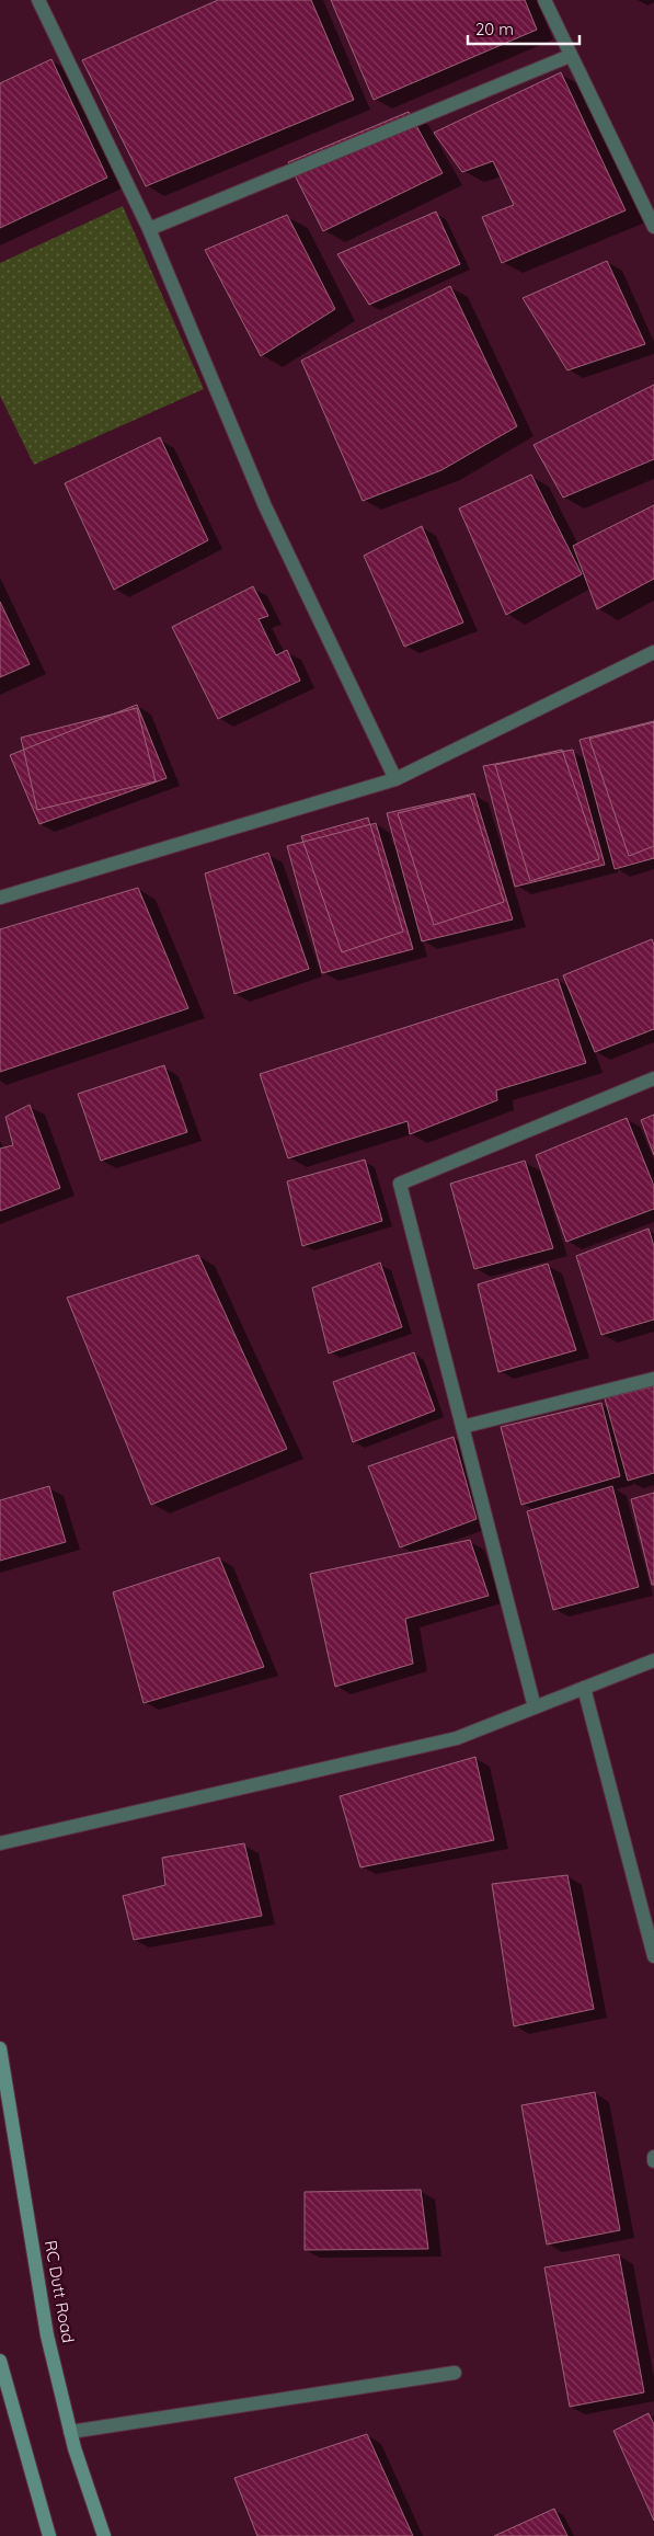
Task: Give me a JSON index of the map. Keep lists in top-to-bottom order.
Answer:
{
  "streets": {
    "main road": ["RC Dutt Road"]
  },
  "scale_bar": "20 m"
}
